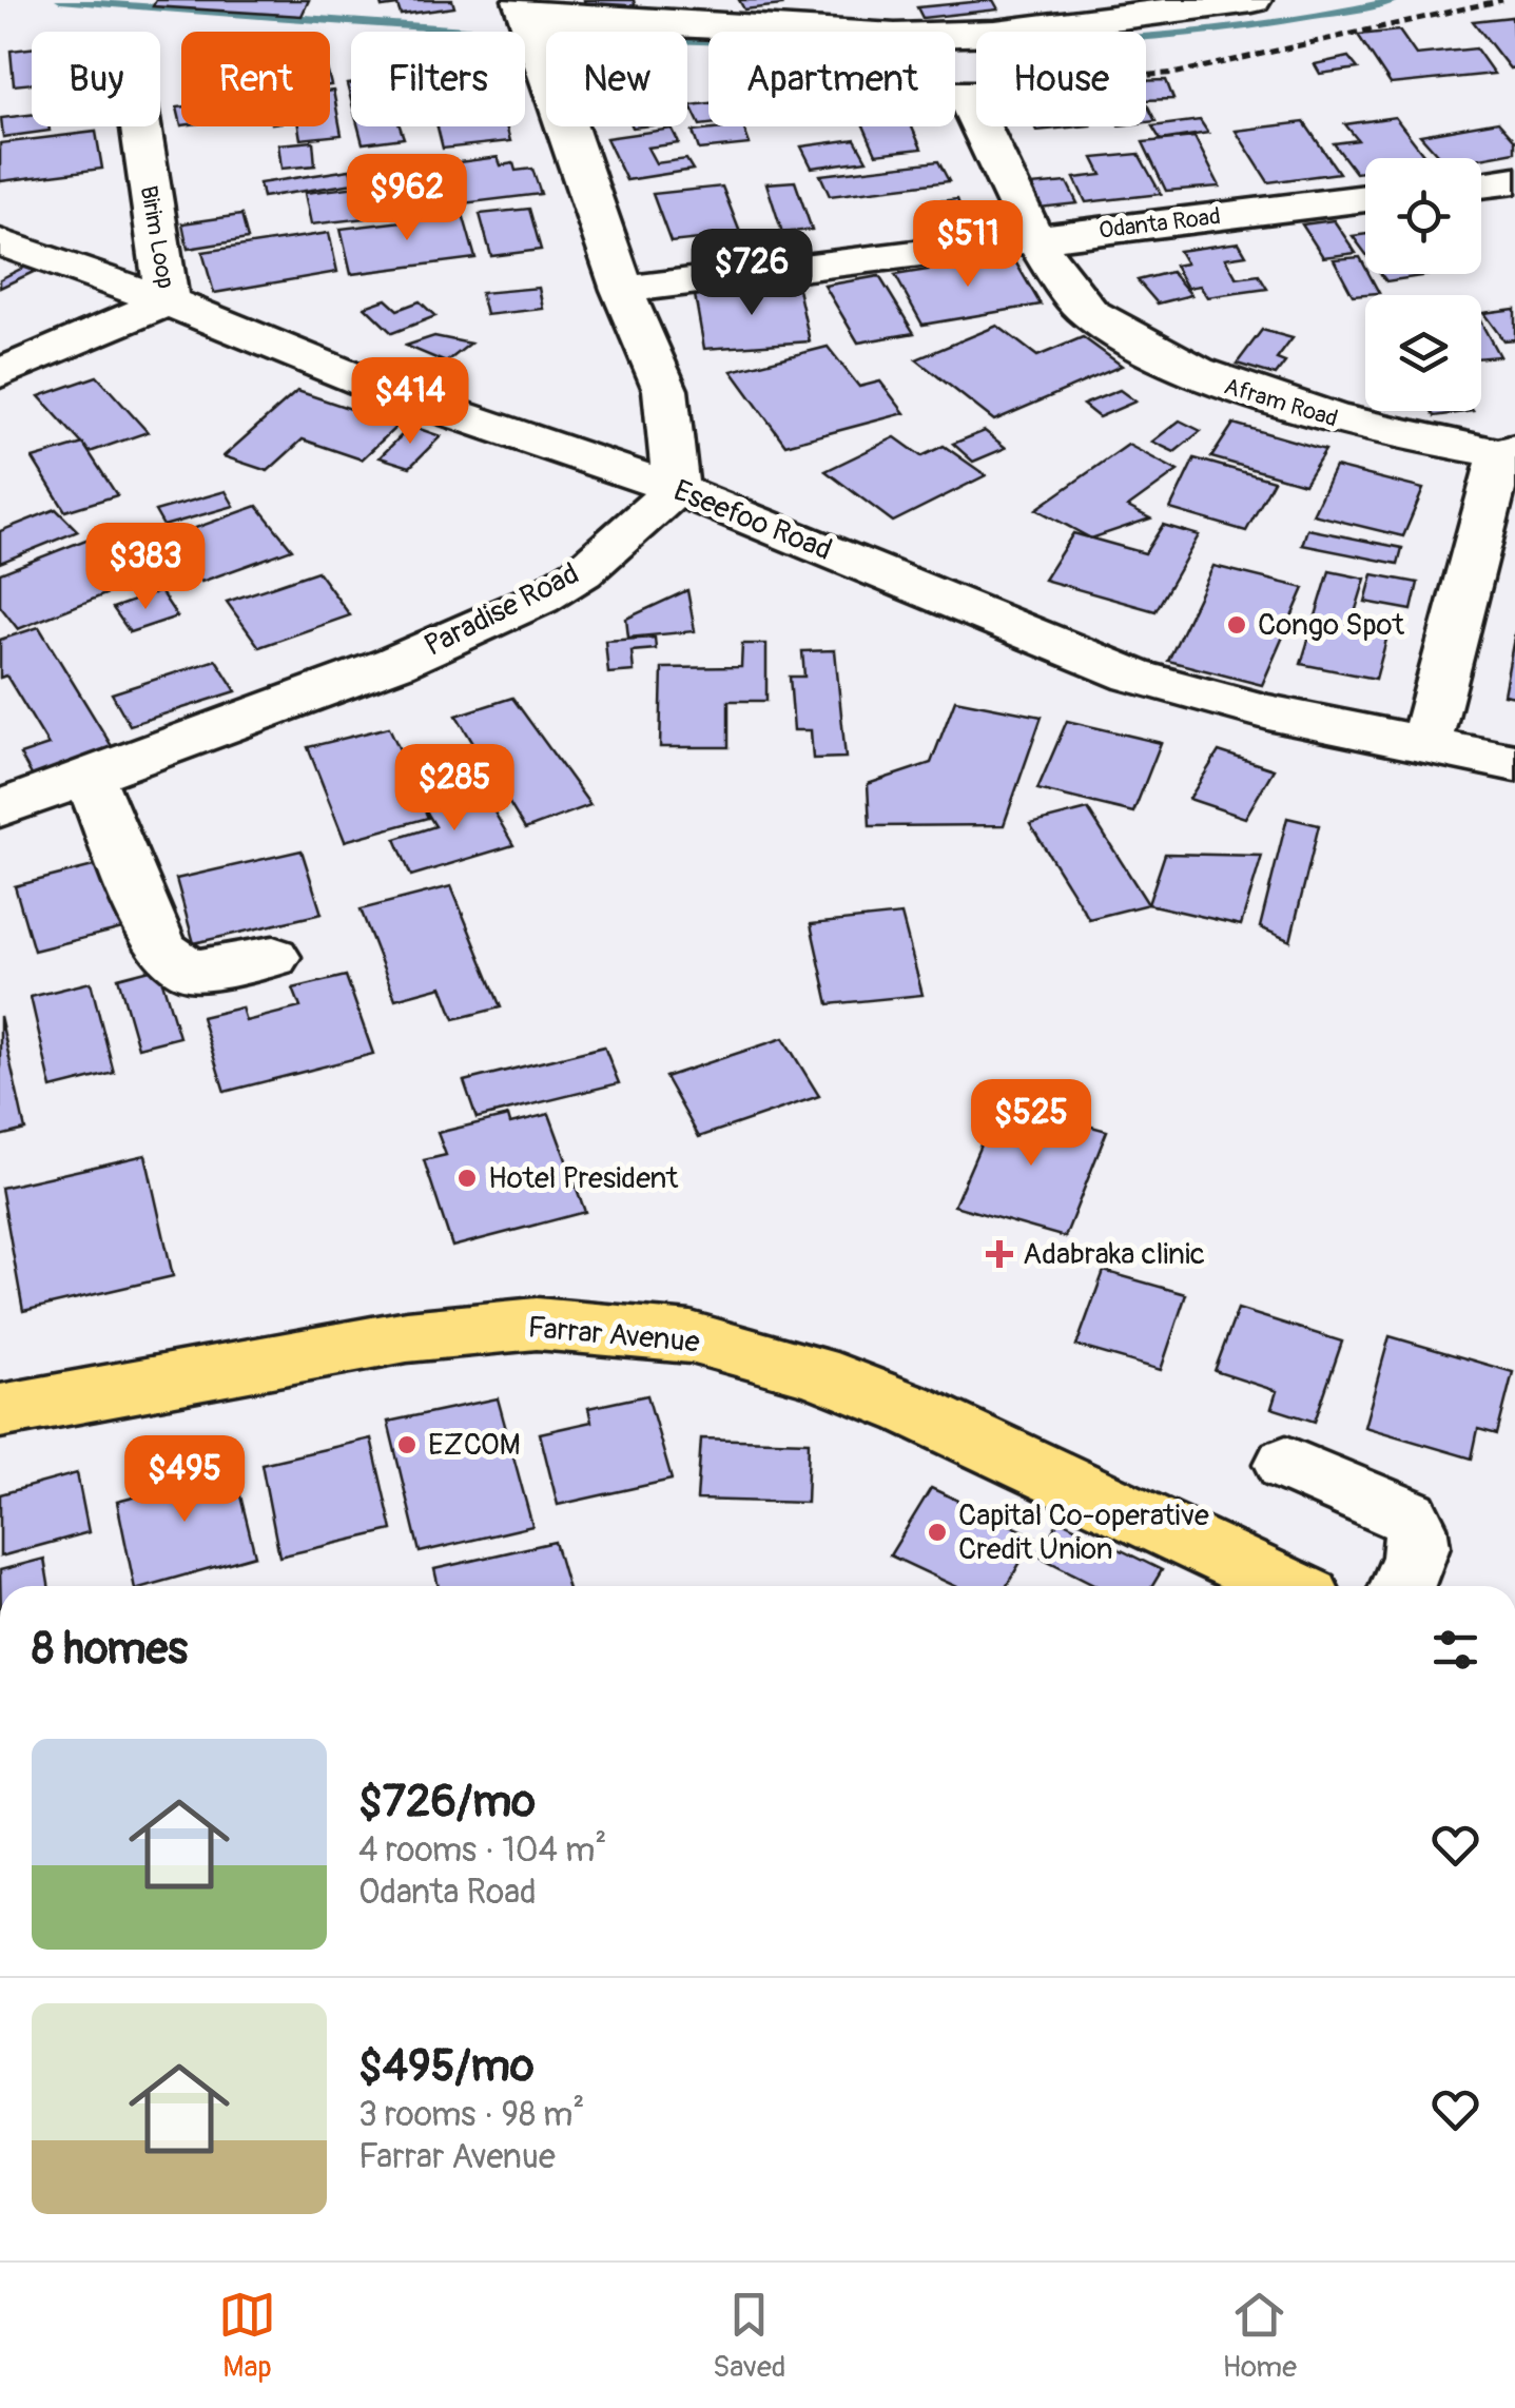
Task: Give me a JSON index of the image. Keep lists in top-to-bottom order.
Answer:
{
  "streets": {
    "main road": ["Farrar Avenue"],
    "street": [
      "Odanta Road",
      "Birim Loop",
      "Afram Road",
      "Eseefoo Road",
      "Paradise Road"
    ]
  },
  "crossings": [
    ["Odanta Road", "Afram Road"],
    ["Birim Loop", "Eseefoo Road"],
    ["Eseefoo Road", "Paradise Road"]
  ],
  "places": {
    "other": [
      "Congo Spot",
      "Hotel President",
      "EZCOM",
      "Capital Co-operative Credit Union"
    ],
    "health": ["Adabraka clinic"]
  },
  "page": {
    "chip": [
      "Buy",
      "Rent",
      "Filters",
      "New",
      "Apartment",
      "House"
    ],
    "price": [
      "$962",
      "$511",
      "$726",
      "$414",
      "$383",
      "$285",
      "$525",
      "$495"
    ],
    "heading": "8 homes",
    "list": [
      {
        "name": "$726/mo",
        "note": "4 rooms · 104 m² · Odanta Road"
      },
      {
        "name": "$495/mo",
        "note": "3 rooms · 98 m² · Farrar Avenue"
      }
    ],
    "tabs": ["Map", "Saved", "Home"]
  }
}
